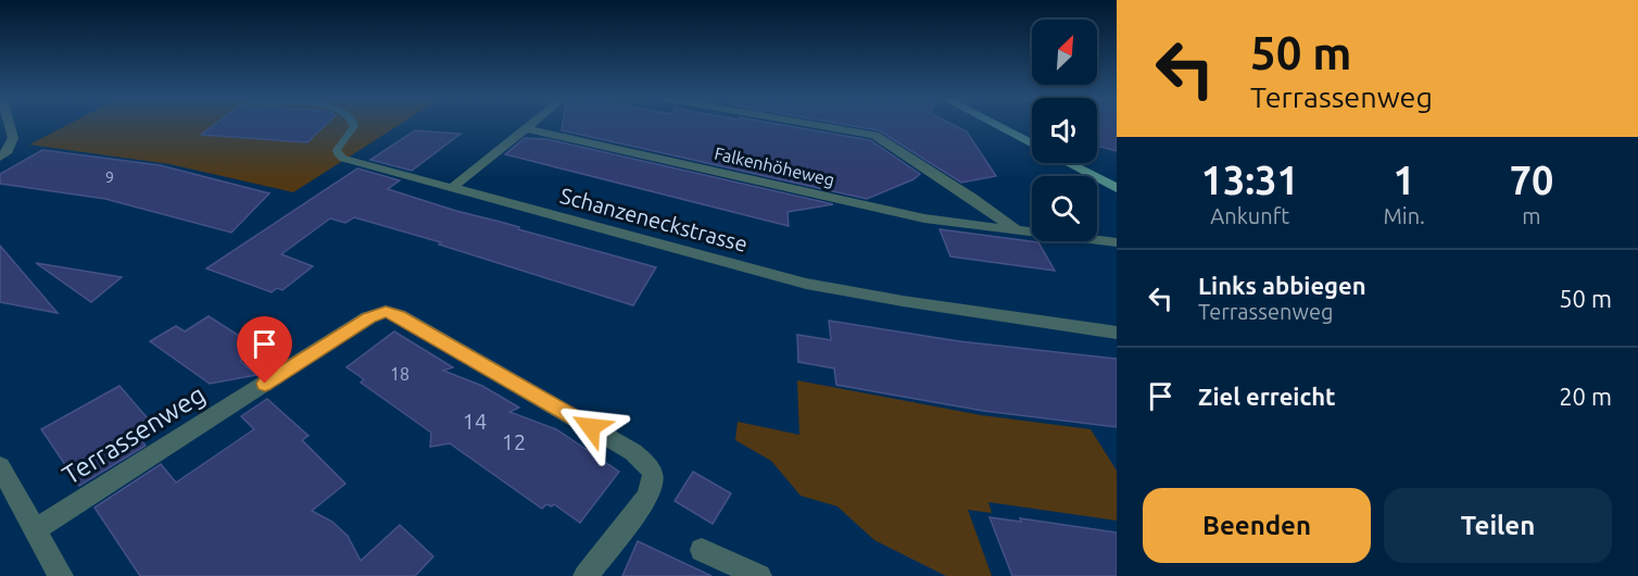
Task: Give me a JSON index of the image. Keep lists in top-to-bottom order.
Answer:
{
  "streets": {
    "street": ["Falkenhöheweg", "Schanzeneckstrasse", "Terrassenweg"]
  },
  "house_numbers": [
    "9",
    "18",
    "14",
    "12"
  ],
  "north": "top right",
  "page": {
    "turn": ["50 m", "Terrassenweg"],
    "eta": [
      "13:31",
      "Ankunft",
      "1",
      "Min.",
      "70",
      "m"
    ],
    "list": [
      {
        "name": "Links abbiegen",
        "note": "Terrassenweg",
        "value": "50 m"
      },
      {
        "name": "Ziel erreicht",
        "value": "20 m"
      }
    ],
    "buttons": ["Beenden", "Teilen"]
  }
}
